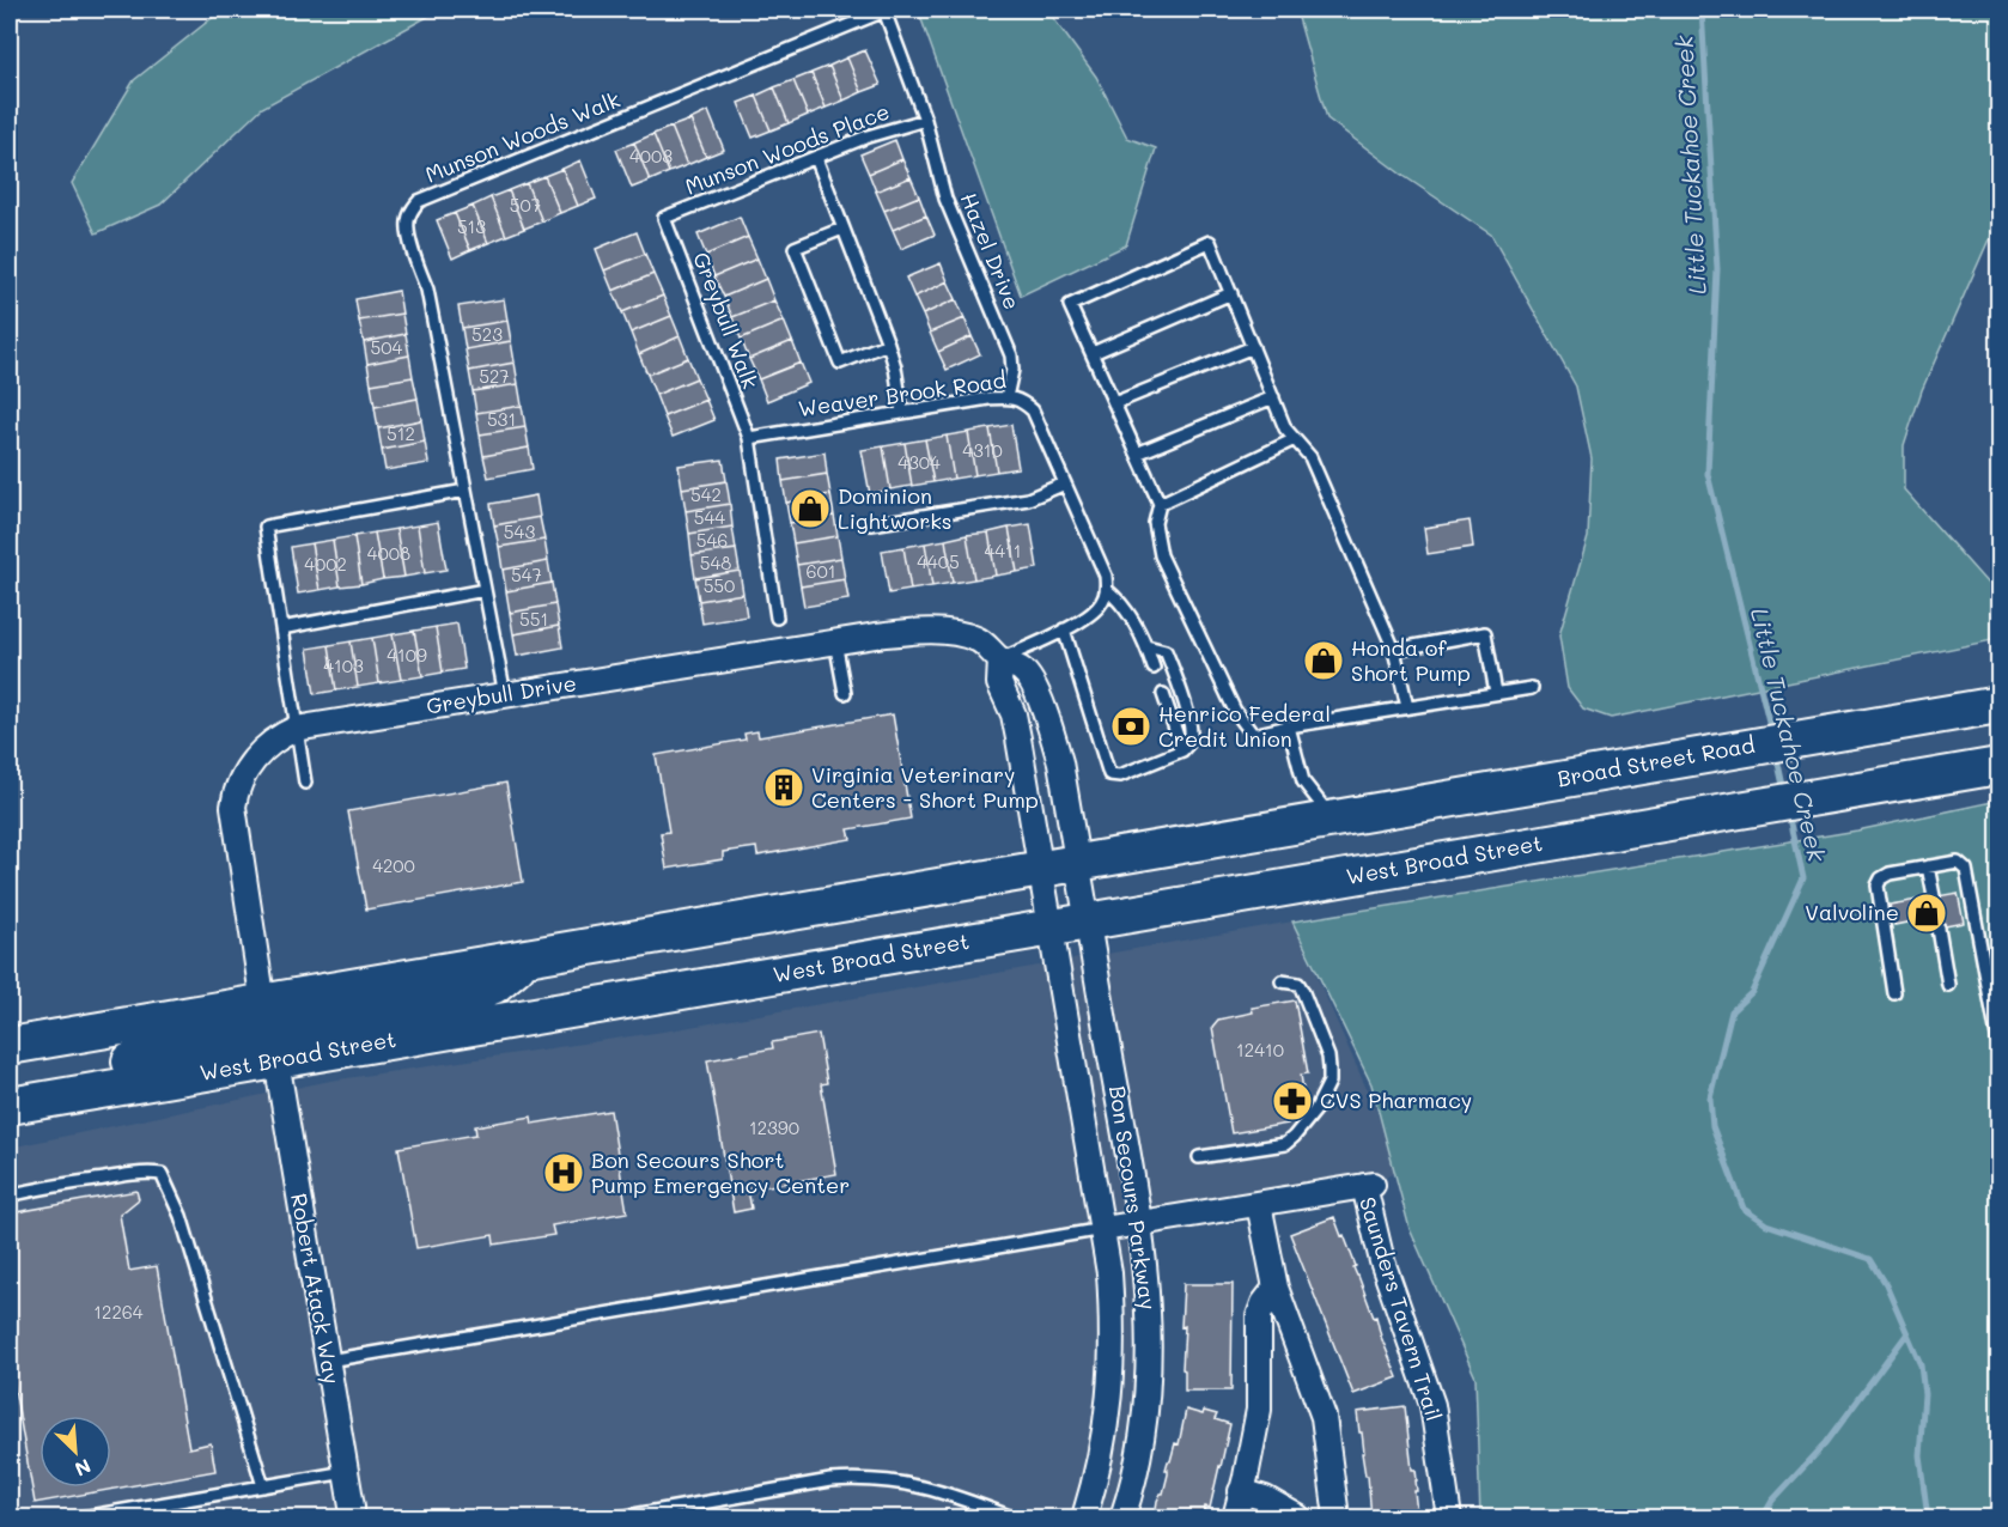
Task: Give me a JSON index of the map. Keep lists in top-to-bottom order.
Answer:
{
  "streets": {
    "main road": ["Broad Street Road", "West Broad Street"],
    "street": [
      "Greybull Drive",
      "Bon Secours Parkway",
      "Robert Atack Way",
      "Saunders Tavern Trail"
    ],
    "lane": [
      "Munson Woods Walk",
      "Munson Woods Place",
      "Hazel Drive",
      "Greybull Walk",
      "Weaver Brook Road"
    ]
  },
  "crossings": [
    ["Munson Woods Walk", "Munson Woods Place"],
    ["Munson Woods Walk", "Hazel Drive"],
    ["Munson Woods Walk", "Greybull Drive"],
    ["Munson Woods Place", "Hazel Drive"],
    ["Munson Woods Place", "Greybull Walk"],
    ["Hazel Drive", "Weaver Brook Road"],
    ["Greybull Walk", "Weaver Brook Road"],
    ["Greybull Drive", "Bon Secours Parkway"],
    ["West Broad Street", "Bon Secours Parkway"],
    ["West Broad Street", "Robert Atack Way"]
  ],
  "water": ["Little Tuckahoe Creek"],
  "places": {
    "shop": ["Dominion Lightworks", "Honda of Short Pump", "Valvoline"],
    "bank": ["Henrico Federal Credit Union"],
    "building": ["Virginia Veterinary Centers - Short Pump"],
    "pharmacy": ["CVS Pharmacy"],
    "hospital": ["Bon Secours Short Pump Emergency Center"]
  },
  "house_numbers": [
    "4003",
    "507",
    "513",
    "523",
    "504",
    "527",
    "531",
    "512",
    "4310",
    "4304",
    "542",
    "544",
    "543",
    "546",
    "4411",
    "4008",
    "4405",
    "548",
    "4002",
    "601",
    "547",
    "550",
    "551",
    "4109",
    "4103",
    "4200",
    "12410",
    "12390",
    "12264"
  ],
  "north": "bottom right"
}
